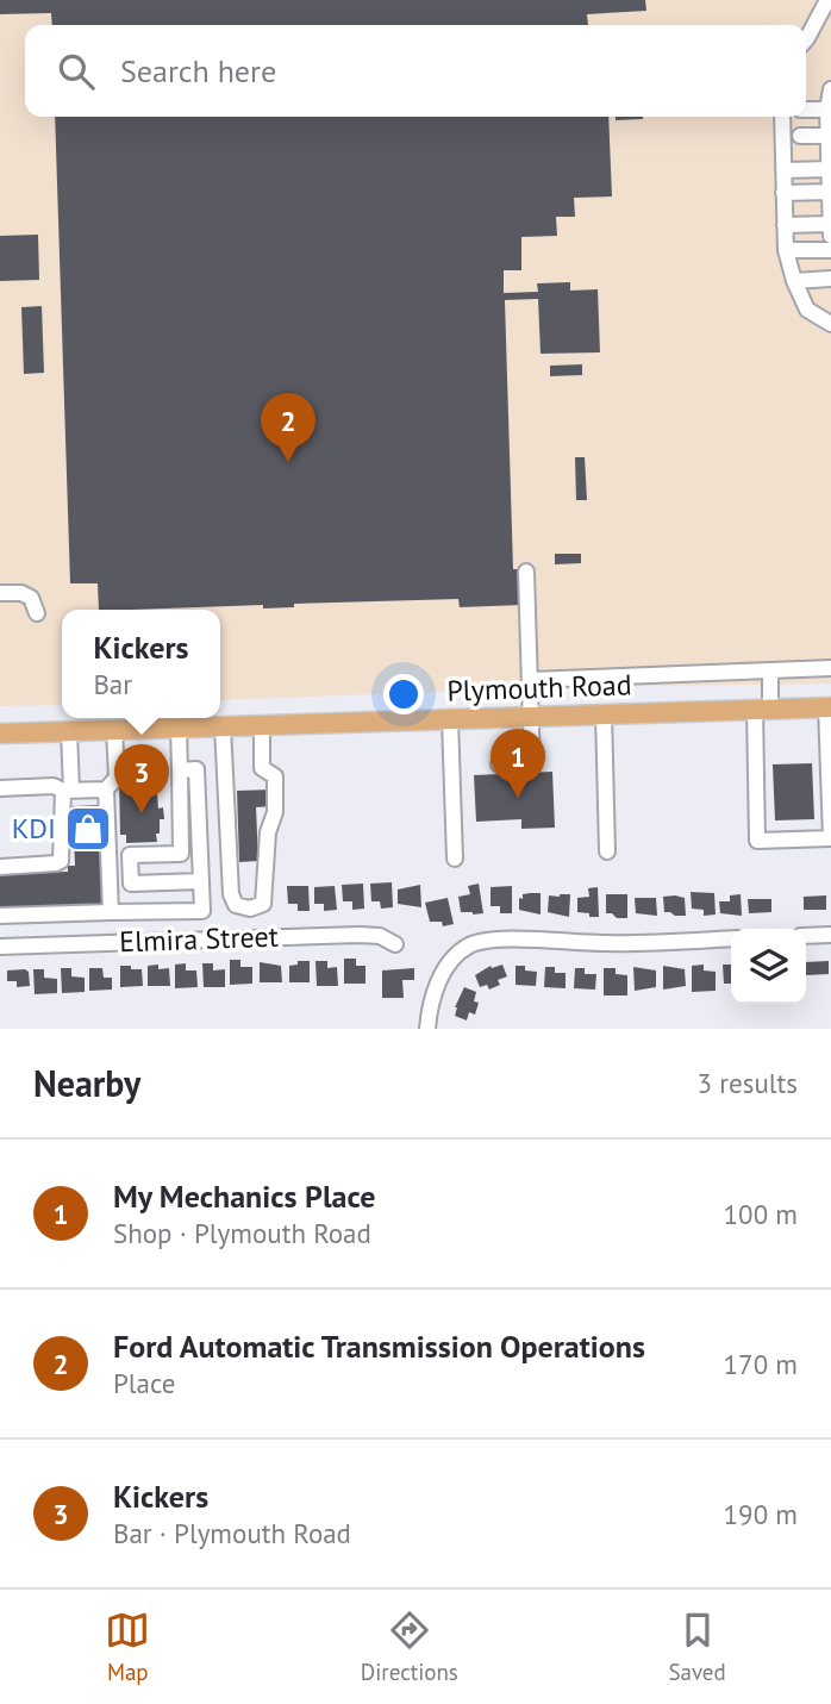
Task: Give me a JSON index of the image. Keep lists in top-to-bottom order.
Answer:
{
  "streets": {
    "main road": ["Plymouth Road"],
    "street": ["Elmira Street"]
  },
  "places": {
    "shop": ["KDI"]
  },
  "page": {
    "search": "Search here",
    "pins": ["2", "1", "3"],
    "popup": ["Kickers", "Bar"],
    "heading": ["Nearby", "3 results"],
    "list": [
      {
        "mark": "1",
        "name": "My Mechanics Place",
        "note": "Shop · Plymouth Road",
        "value": "100 m"
      },
      {
        "mark": "2",
        "name": "Ford Automatic Transmission Operations",
        "note": "Place",
        "value": "170 m"
      },
      {
        "mark": "3",
        "name": "Kickers",
        "note": "Bar · Plymouth Road",
        "value": "190 m"
      }
    ],
    "nav": ["Map", "Directions", "Saved"]
  }
}
